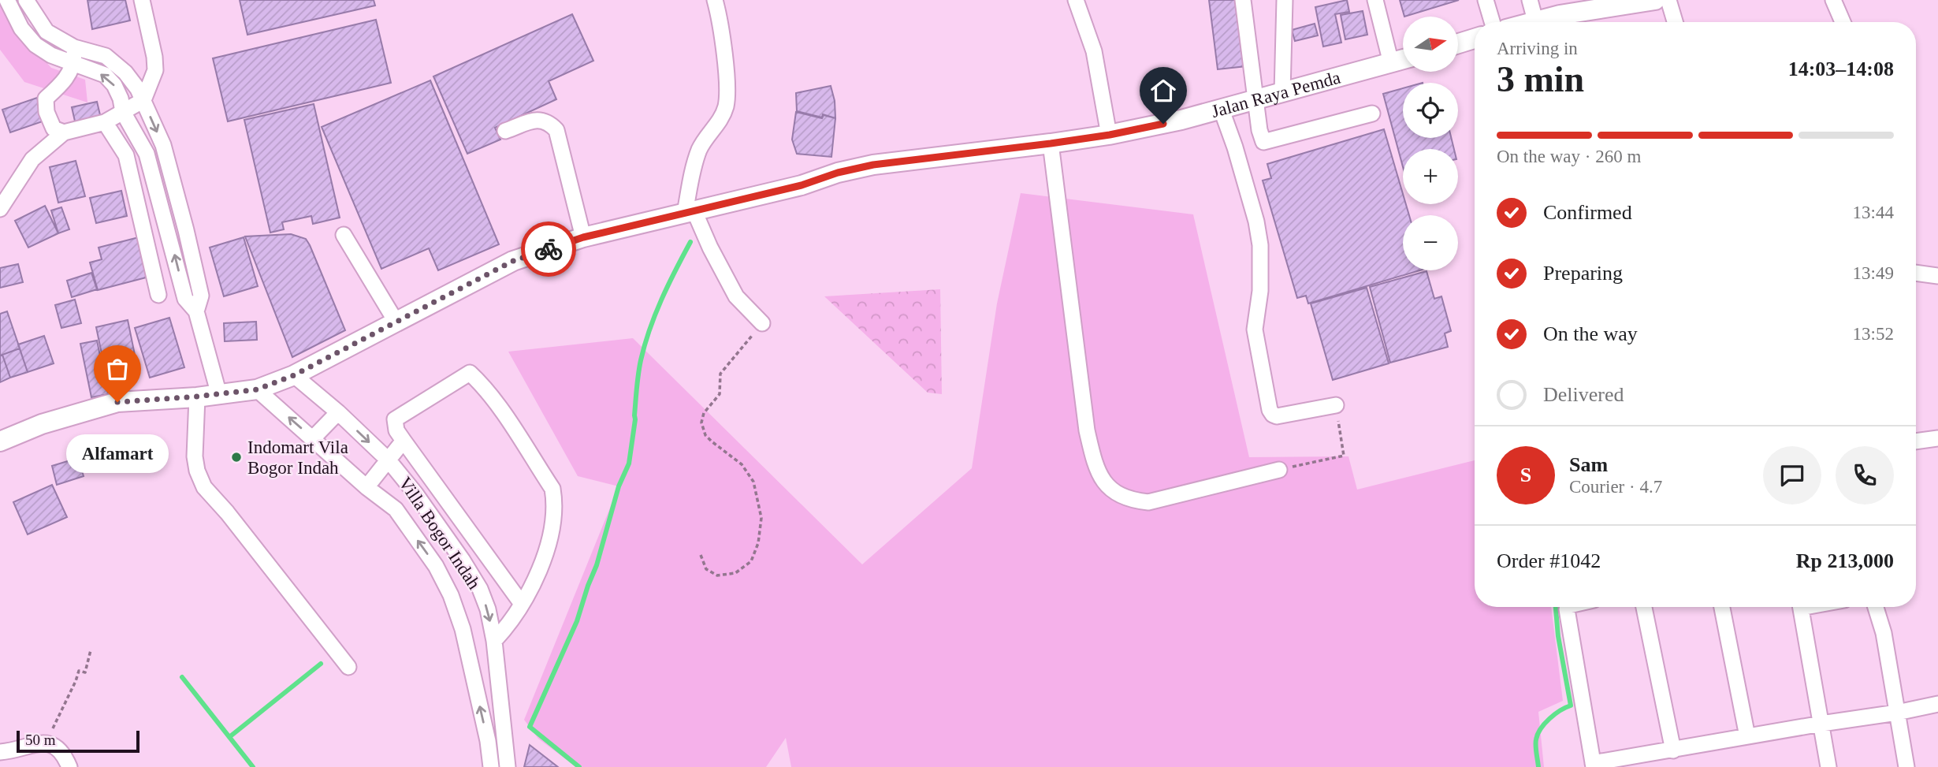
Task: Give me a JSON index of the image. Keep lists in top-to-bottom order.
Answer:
{
  "streets": {
    "main road": ["Jalan Raya Pemda"],
    "street": ["Villa Bogor Indah"]
  },
  "crossings": [
    ["Jalan Raya Pemda", "Villa Bogor Indah"]
  ],
  "places": ["Alfamart", "Indomart Vila Bogor Indah"],
  "scale_bar": "50 m",
  "north": "right",
  "page": {
    "map_buttons": ["+", "−"],
    "heading": ["3 min", "Arriving in", "14:03–14:08"],
    "panel": [
      "Sam",
      "Courier · 4.7",
      "Order #1042",
      "Rp 213,000"
    ],
    "bar": "On the way · 260 m",
    "list": [
      ["Confirmed", "13:44"],
      ["Preparing", "13:49"],
      ["On the way", "13:52"],
      "Delivered"
    ],
    "bubble": "Alfamart",
    "round": "S",
    "scale": "50 m"
  }
}
